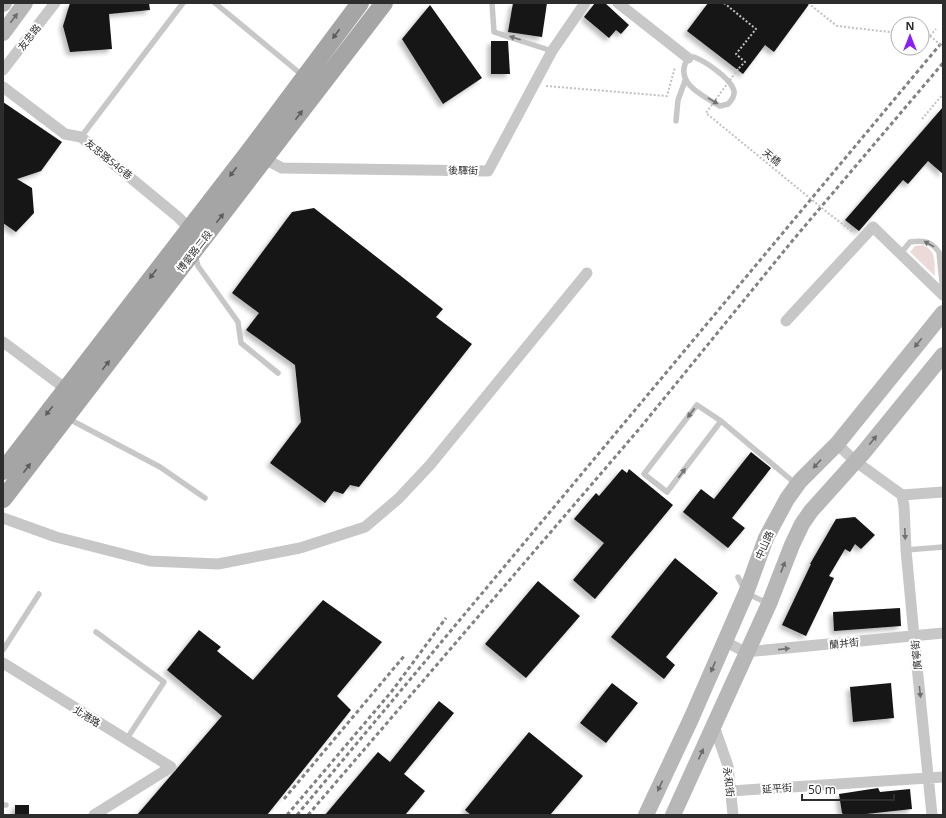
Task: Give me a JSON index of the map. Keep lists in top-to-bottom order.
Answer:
{
  "streets": {
    "main road": ["博愛路二段", "中山路"],
    "street": [
      "友忠路",
      "友忠路546巷",
      "後驛街",
      "蘭井街",
      "廣寧街",
      "北港路",
      "永和街",
      "延平街"
    ],
    "path": ["天橋"]
  },
  "crossings": [
    ["友忠路546巷", "博愛路二段"],
    ["後驛街", "博愛路二段"],
    ["蘭井街", "廣寧街"],
    ["廣寧街", "延平街"],
    ["永和街", "延平街"]
  ],
  "one_way": ["蘭井街", "廣寧街"],
  "scale_bar": "50 m",
  "north": "top"
}
